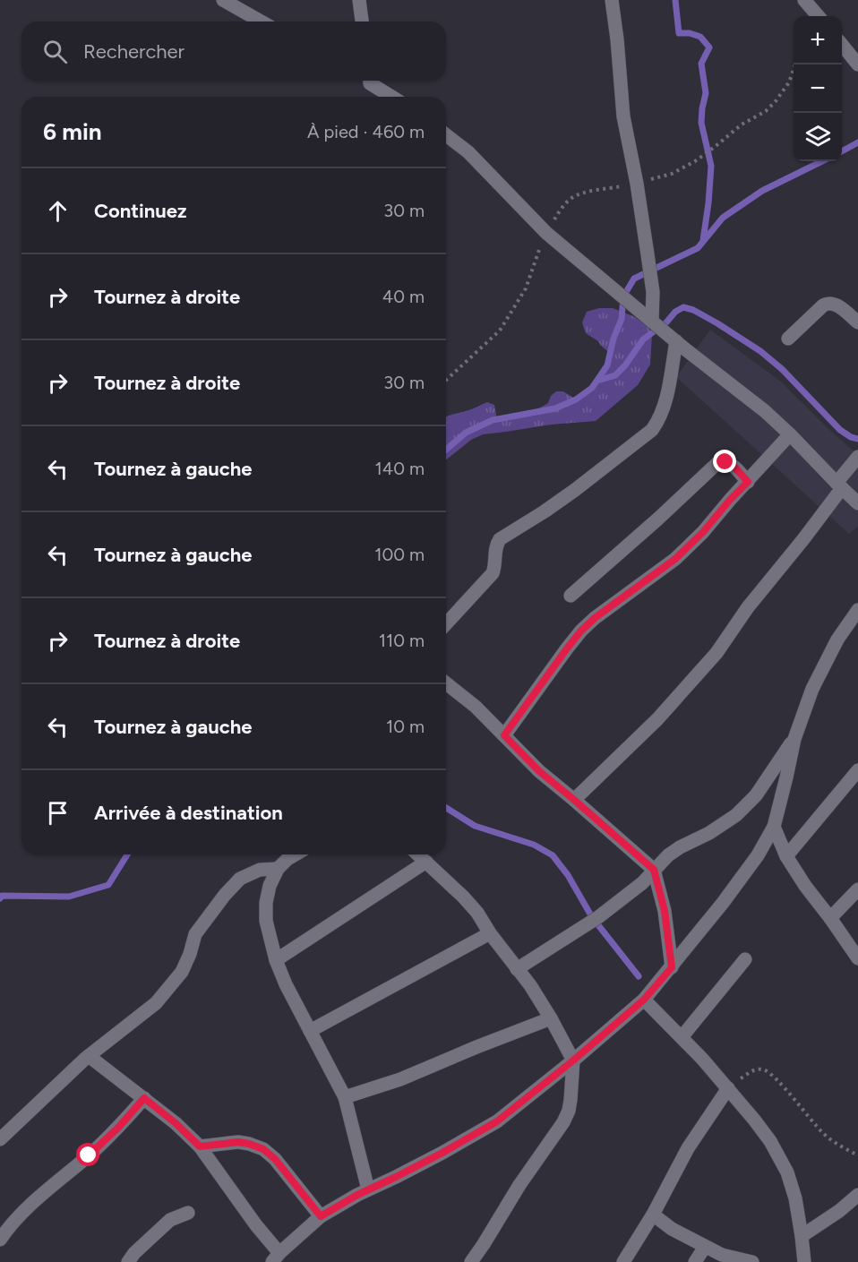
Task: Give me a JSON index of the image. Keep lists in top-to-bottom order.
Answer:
{
  "page": {
    "map_buttons": ["+", "−"],
    "search": "Rechercher",
    "heading": ["6 min", "À pied · 460 m"],
    "list": [
      ["Continuez", "30 m"],
      ["Tournez à droite", "40 m"],
      ["Tournez à droite", "30 m"],
      ["Tournez à gauche", "140 m"],
      ["Tournez à gauche", "100 m"],
      ["Tournez à droite", "110 m"],
      ["Tournez à gauche", "10 m"],
      "Arrivée à destination"
    ]
  }
}
